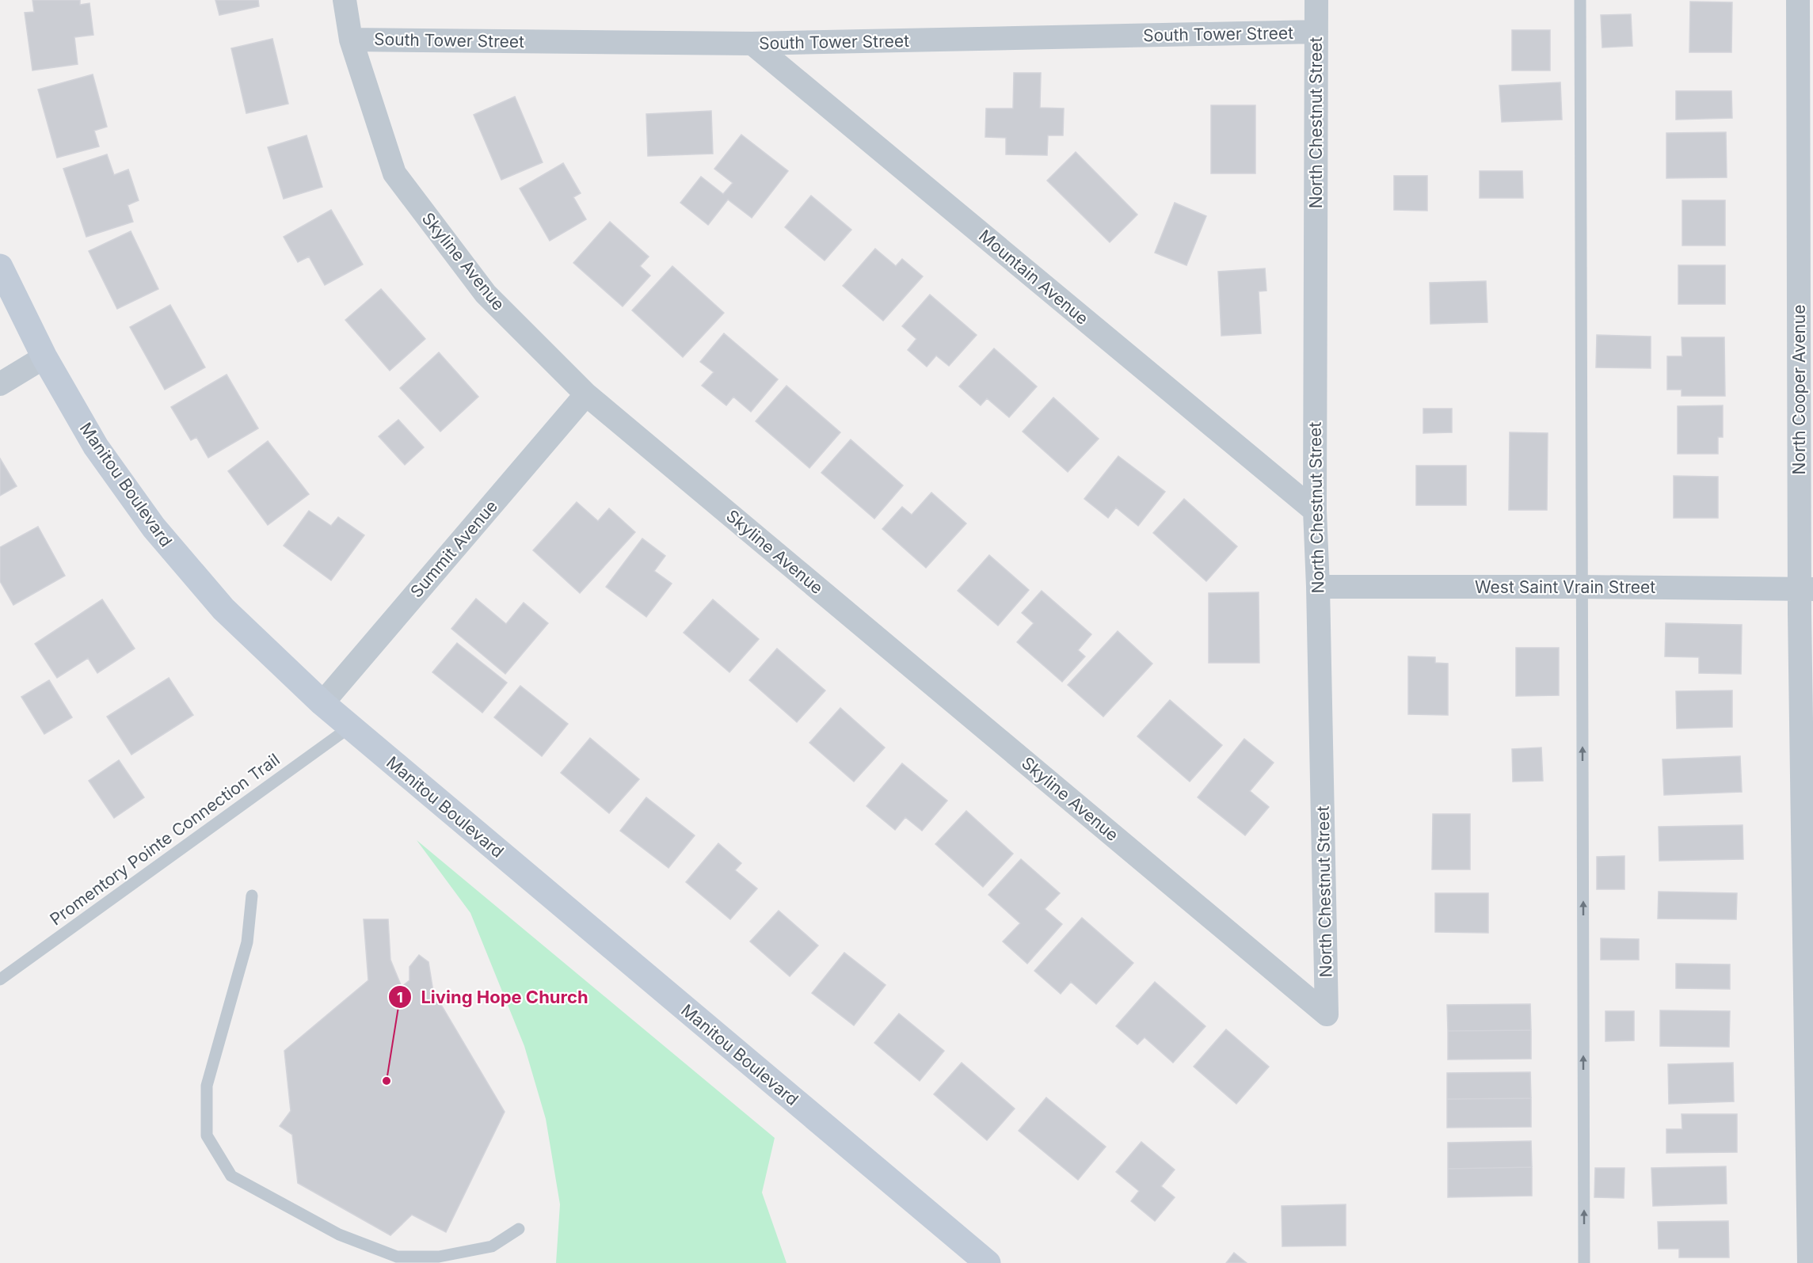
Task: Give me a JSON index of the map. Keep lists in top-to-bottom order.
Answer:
{
  "streets": {
    "street": [
      "South Tower Street",
      "North Chestnut Street",
      "Skyline Avenue",
      "Mountain Avenue",
      "North Cooper Avenue",
      "Manitou Boulevard",
      "Summit Avenue",
      "West Saint Vrain Street"
    ],
    "lane": ["Promentory Pointe Connection Trail"]
  },
  "crossings": [
    ["South Tower Street", "North Chestnut Street"],
    ["South Tower Street", "Skyline Avenue"],
    ["South Tower Street", "Mountain Avenue"],
    ["North Chestnut Street", "Skyline Avenue"],
    ["North Chestnut Street", "Mountain Avenue"],
    ["North Chestnut Street", "West Saint Vrain Street"],
    ["Skyline Avenue", "Summit Avenue"],
    ["North Cooper Avenue", "West Saint Vrain Street"],
    ["Manitou Boulevard", "Summit Avenue"],
    ["Manitou Boulevard", "Promentory Pointe Connection Trail"]
  ],
  "places": ["Living Hope Church"]
}
